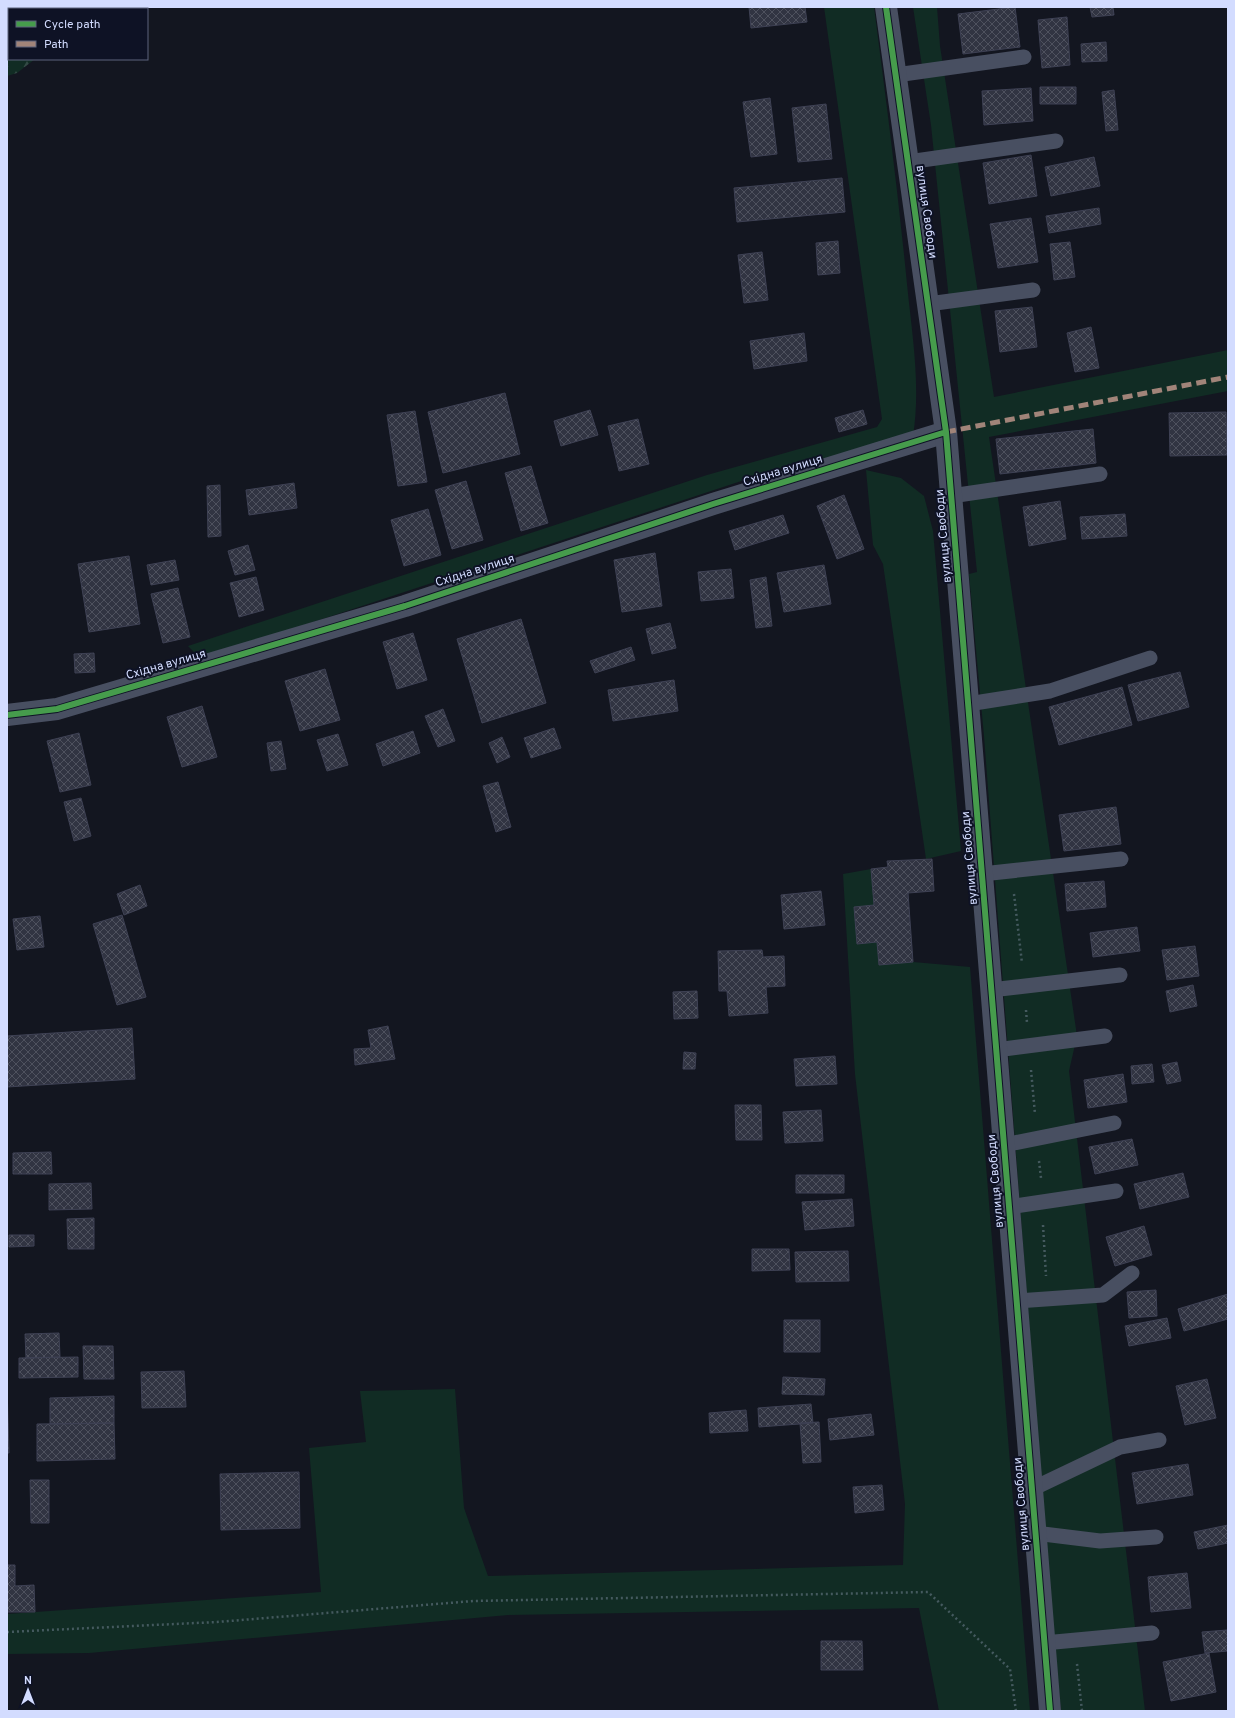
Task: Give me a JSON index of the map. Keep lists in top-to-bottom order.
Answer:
{
  "streets": {
    "street": ["вулиця Свободи", "Східна вулиця"]
  },
  "crossings": [
    ["вулиця Свободи", "Східна вулиця"]
  ],
  "legend": ["Cycle path", "Path"],
  "north": "top"
}
